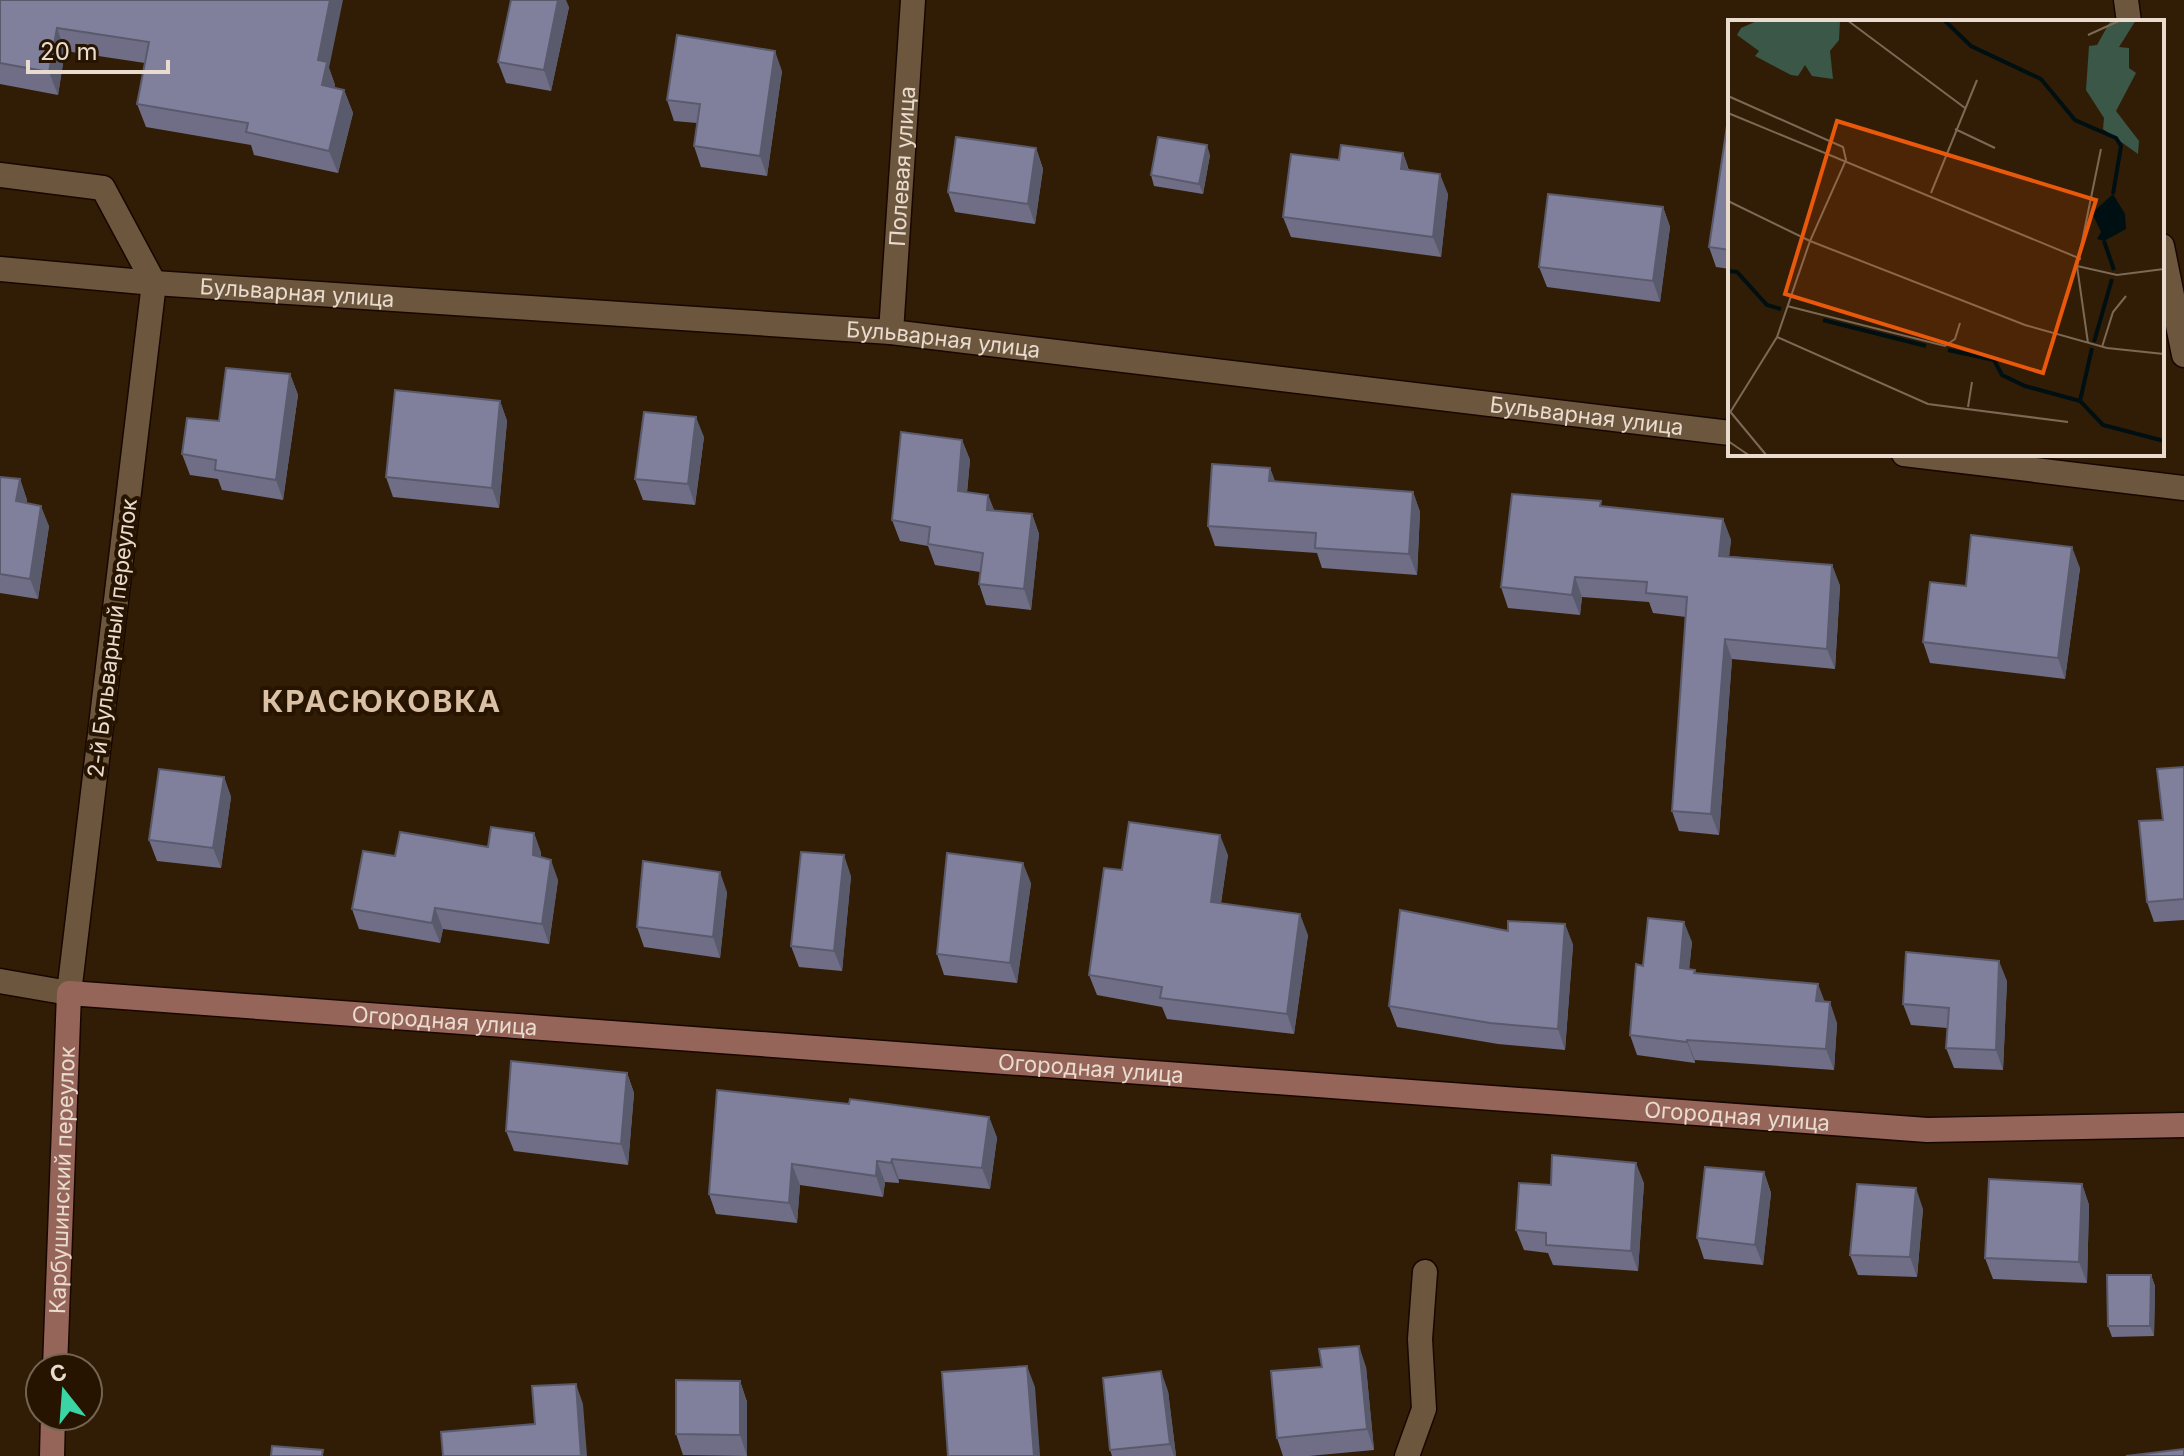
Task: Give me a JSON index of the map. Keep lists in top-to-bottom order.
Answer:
{
  "streets": {
    "street": [
      "Полевая улица",
      "Бульварная улица",
      "2-й Бульварный переулок",
      "Огородная улица",
      "Карбушинский переулок"
    ]
  },
  "crossings": [
    ["Полевая улица", "Бульварная улица"],
    ["Бульварная улица", "2-й Бульварный переулок"],
    ["2-й Бульварный переулок", "Огородная улица"],
    ["2-й Бульварный переулок", "Карбушинский переулок"],
    ["Огородная улица", "Карбушинский переулок"]
  ],
  "districts": ["КРАСЮКОВКА"],
  "scale_bar": "20 m",
  "north": "top"
}
